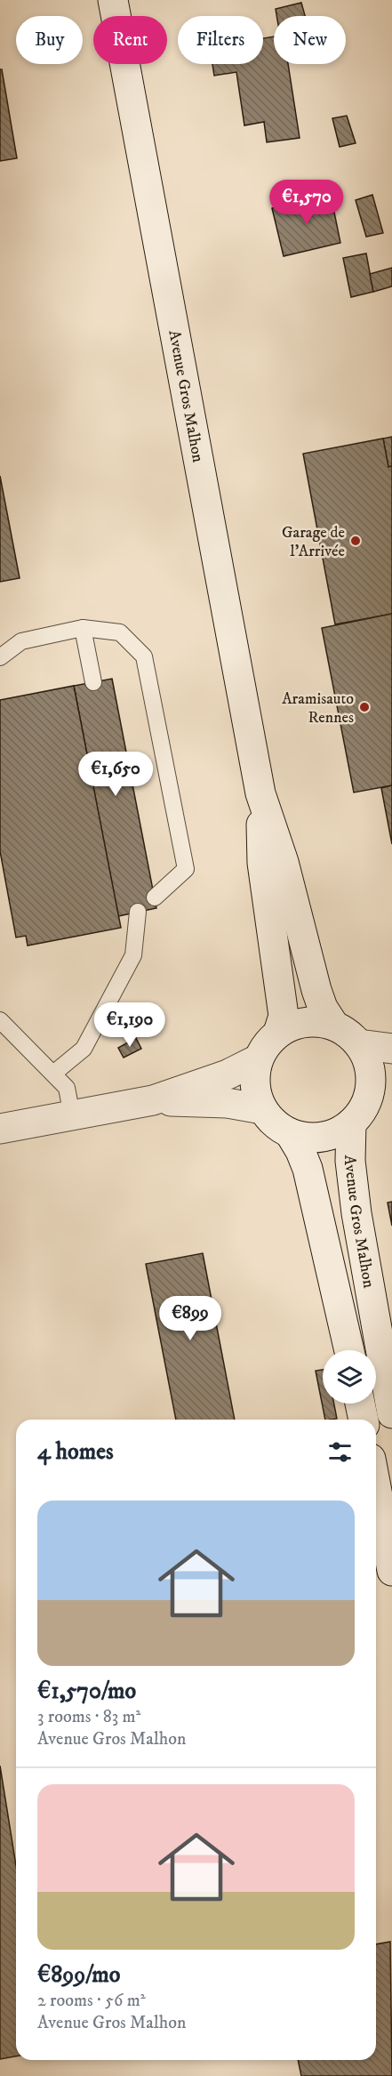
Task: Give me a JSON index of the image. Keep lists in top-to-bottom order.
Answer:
{
  "streets": {
    "main road": ["Avenue Gros Malhon"]
  },
  "places": ["Garage de l'Arrivée", "Aramisauto Rennes"],
  "page": {
    "chip": [
      "Buy",
      "Rent",
      "Filters",
      "New"
    ],
    "price": [
      "€1,570",
      "€1,650",
      "€1,190",
      "€899"
    ],
    "heading": "4 homes",
    "list": [
      {
        "name": "€1,570/mo",
        "note": "3 rooms · 83 m² · Avenue Gros Malhon"
      },
      {
        "name": "€899/mo",
        "note": "2 rooms · 56 m² · Avenue Gros Malhon"
      }
    ]
  }
}
